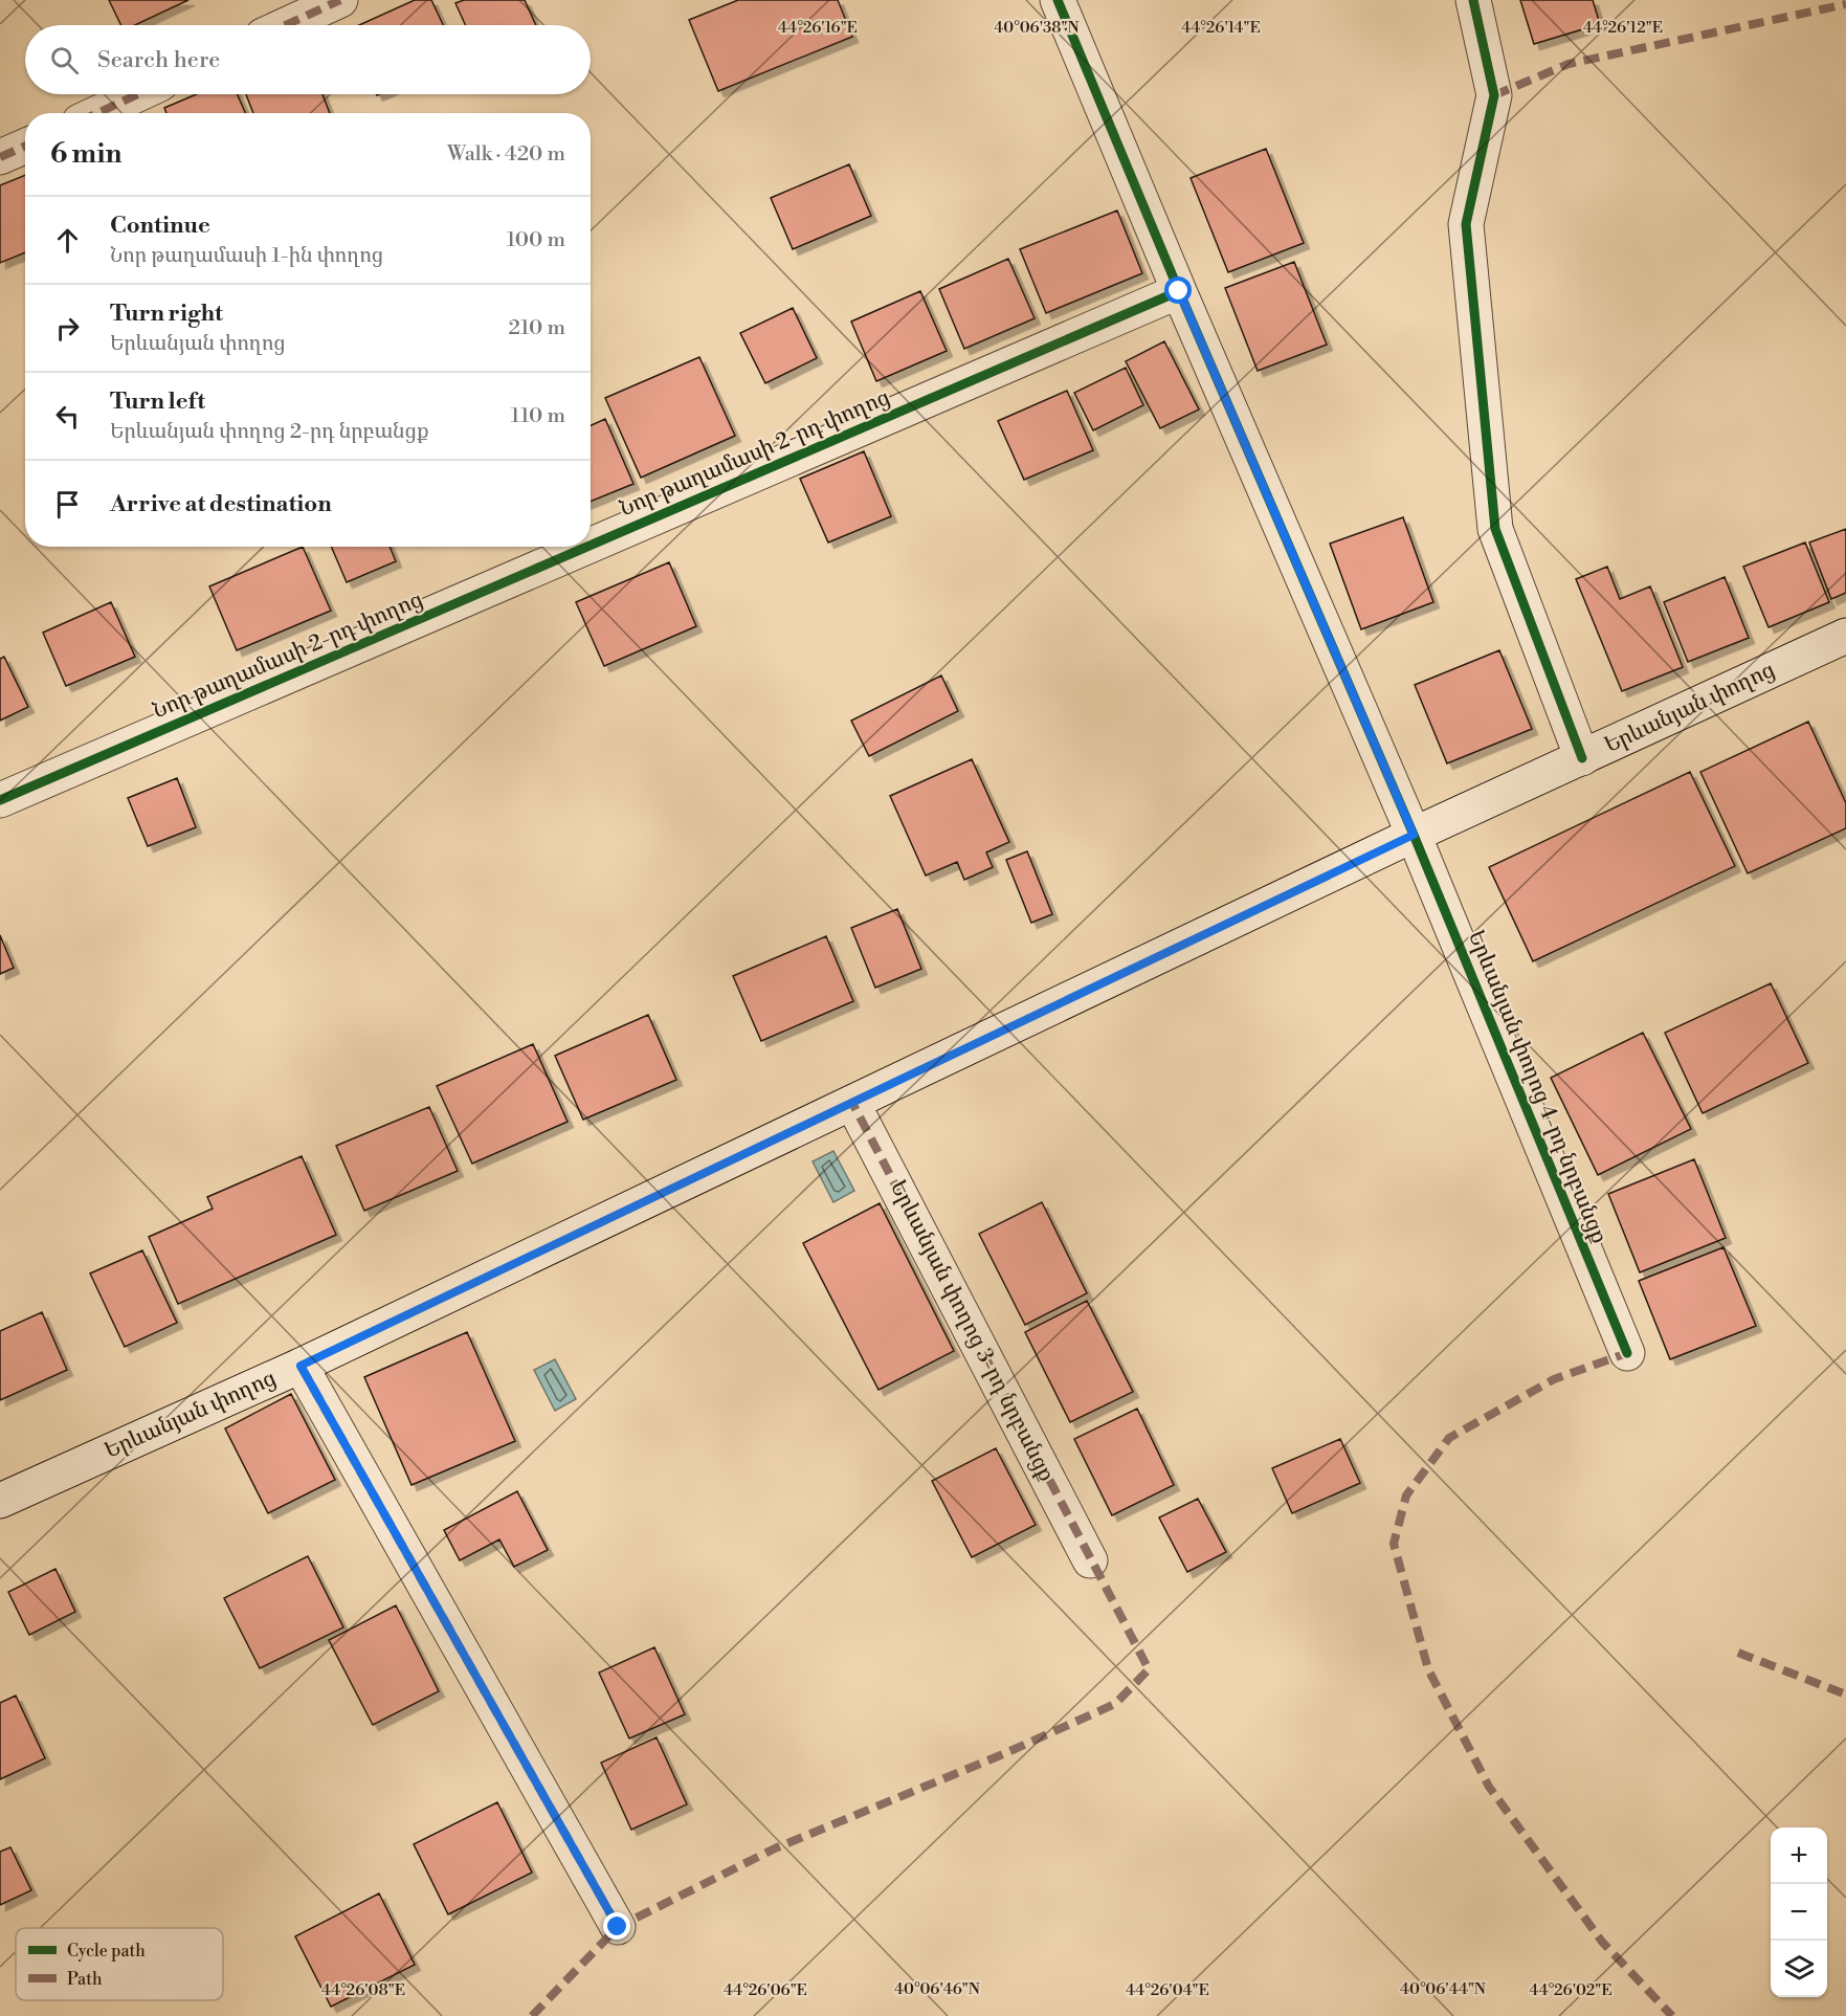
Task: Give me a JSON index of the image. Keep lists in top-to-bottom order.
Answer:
{
  "streets": {
    "street": [
      "Նոր թաղամասի 2-րդ փողոց",
      "Երևանյան փողոց",
      "Երևանյան փողոց 4-րդ նրբանցք",
      "Երևանյան փողոց 3-րդ նրբանցք"
    ]
  },
  "crossings": [
    ["Նոր թաղամասի 2-րդ փողոց", "Երևանյան փողոց 4-րդ նրբանցք"],
    ["Երևանյան փողոց", "Երևանյան փողոց 4-րդ նրբանցք"],
    ["Երևանյան փողոց", "Երևանյան փողոց 3-րդ նրբանցք"]
  ],
  "legend": ["Cycle path", "Path"],
  "page": {
    "search": "Search here",
    "heading": ["6 min", "Walk · 420 m"],
    "list": [
      ["Continue", "Նոր թաղամասի 1-ին փողոց", "100 m"],
      ["Turn right", "Երևանյան փողոց", "210 m"],
      ["Turn left", "Երևանյան փողոց 2-րդ նրբանցք", "110 m"],
      "Arrive at destination"
    ],
    "map_buttons": ["+", "−"]
  },
  "coordinates": [
    "44°26'16\"E",
    "44°26'14\"E",
    "44°26'12\"E",
    "40°06'38\"N",
    "40°06'46\"N",
    "40°06'44\"N",
    "44°26'08\"E",
    "44°26'06\"E",
    "44°26'04\"E",
    "44°26'02\"E"
  ]
}
